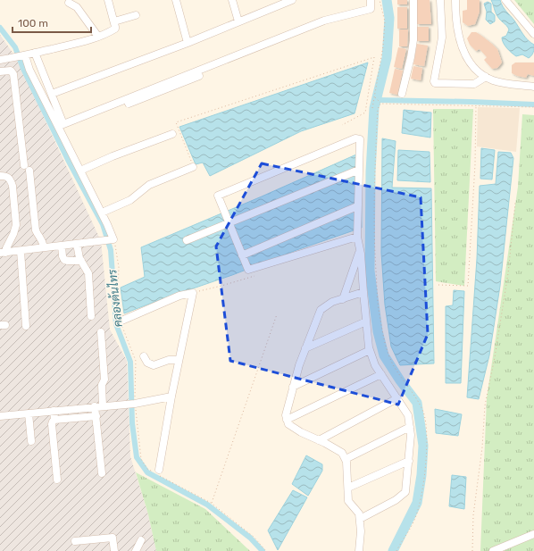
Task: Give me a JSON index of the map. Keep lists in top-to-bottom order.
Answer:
{
  "water": ["คลองต้นไทร"],
  "scale_bar": "100 m"
}
